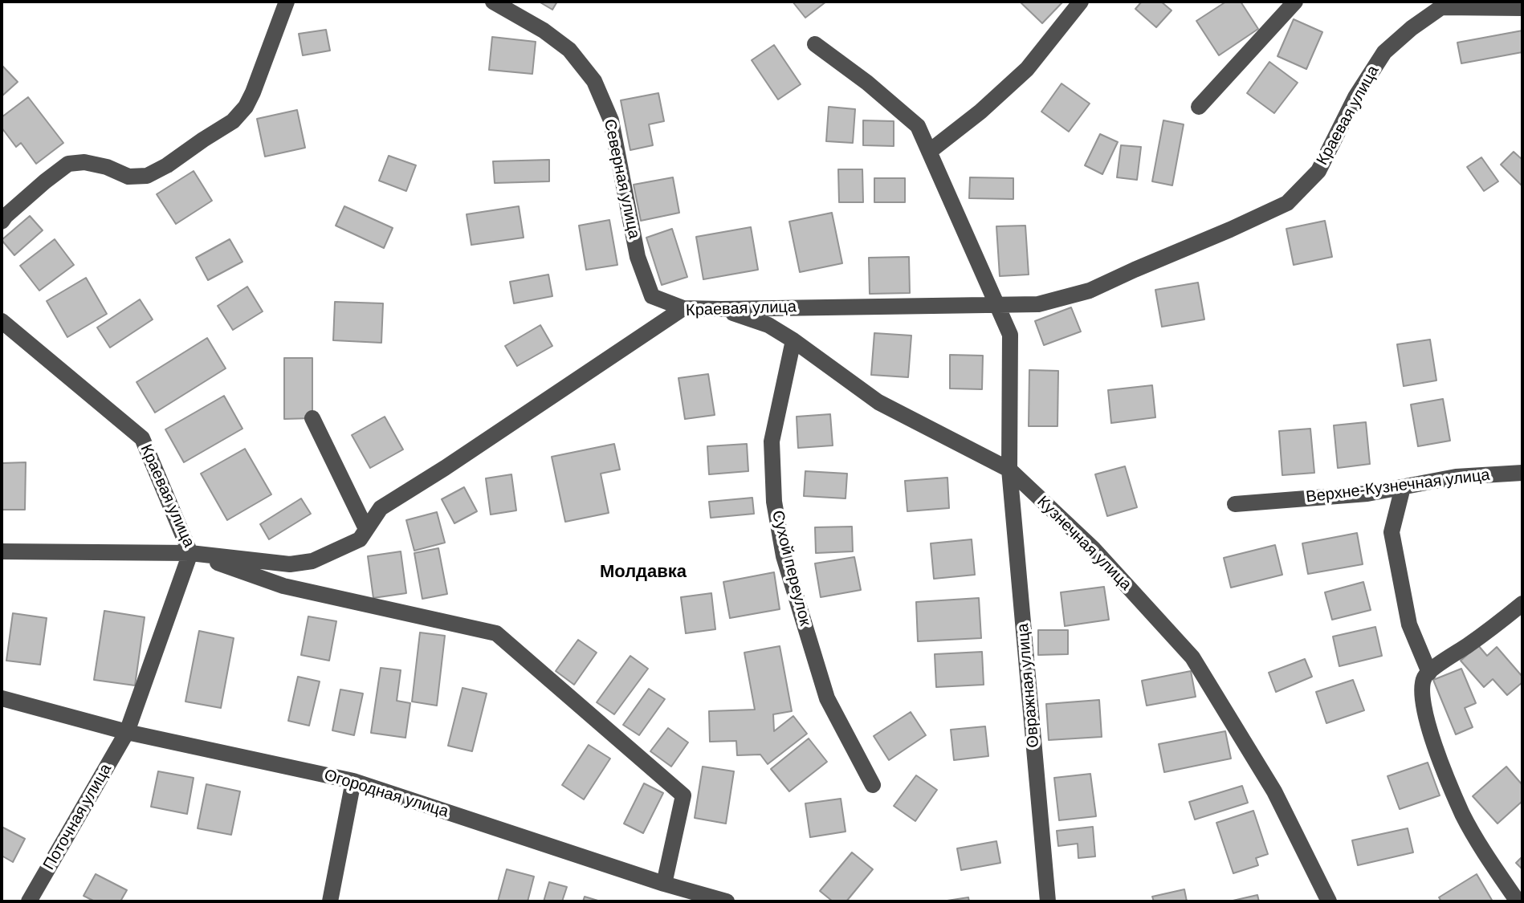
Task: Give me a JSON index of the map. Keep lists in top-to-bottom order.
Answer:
{
  "streets": {
    "street": [
      "Краевая улица",
      "Северная улица",
      "Верхне-Кузнечная улица",
      "Кузнечная улица",
      "Сухой переулок",
      "Овражная улица",
      "Огородная улица",
      "Поточная улица"
    ]
  },
  "crossings": [
    ["Краевая улица", "Северная улица"],
    ["Краевая улица", "Кузнечная улица"],
    ["Краевая улица", "Овражная улица"],
    ["Краевая улица", "Поточная улица"],
    ["Кузнечная улица", "Сухой переулок"],
    ["Кузнечная улица", "Овражная улица"],
    ["Огородная улица", "Поточная улица"]
  ],
  "districts": ["Молдавка"]
}
